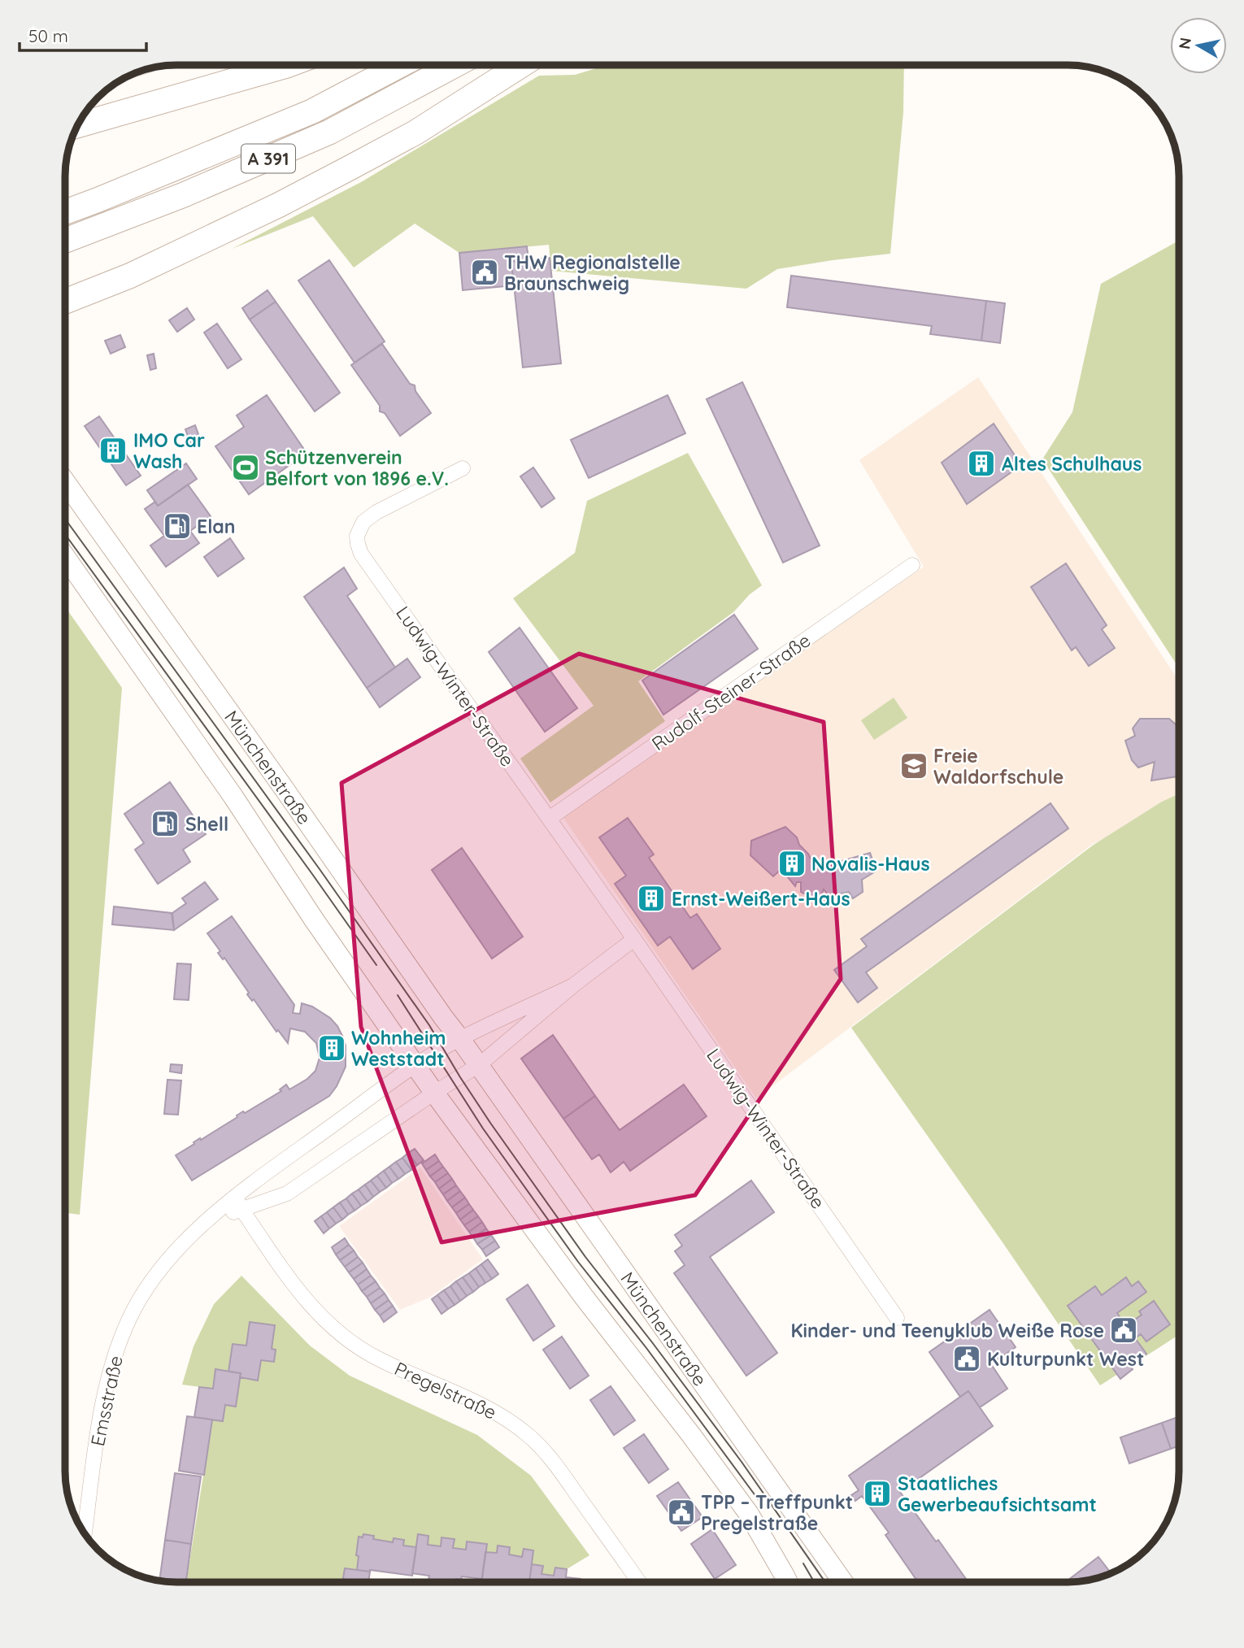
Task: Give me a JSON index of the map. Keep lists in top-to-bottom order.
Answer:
{
  "streets": {
    "highway": ["A 391"],
    "main road": ["Münchenstraße"],
    "street": [
      "Ludwig-Winter-Straße",
      "Rudolf-Steiner-Straße",
      "Pregelstraße",
      "Emsstraße"
    ]
  },
  "crossings": [
    ["Ludwig-Winter-Straße", "Rudolf-Steiner-Straße"],
    ["Münchenstraße", "Emsstraße"],
    ["Pregelstraße", "Emsstraße"]
  ],
  "places": {
    "public building": [
      "THW Regionalstelle Braunschweig",
      "Kinder- und Teenyklub Weiße Rose",
      "Kulturpunkt West",
      "TPP – Treffpunkt Pregelstraße"
    ],
    "building": [
      "IMO Car Wash",
      "Altes Schulhaus",
      "Novalis-Haus",
      "Ernst-Weißert-Haus",
      "Wohnheim Weststadt",
      "Staatliches Gewerbeaufsichtsamt"
    ],
    "sports": ["Schützenverein Belfort von 1896 e.V."],
    "fuel station": ["Elan", "Shell"],
    "school or university": ["Freie Waldorfschule"]
  },
  "scale_bar": "50 m",
  "north": "left"
}
